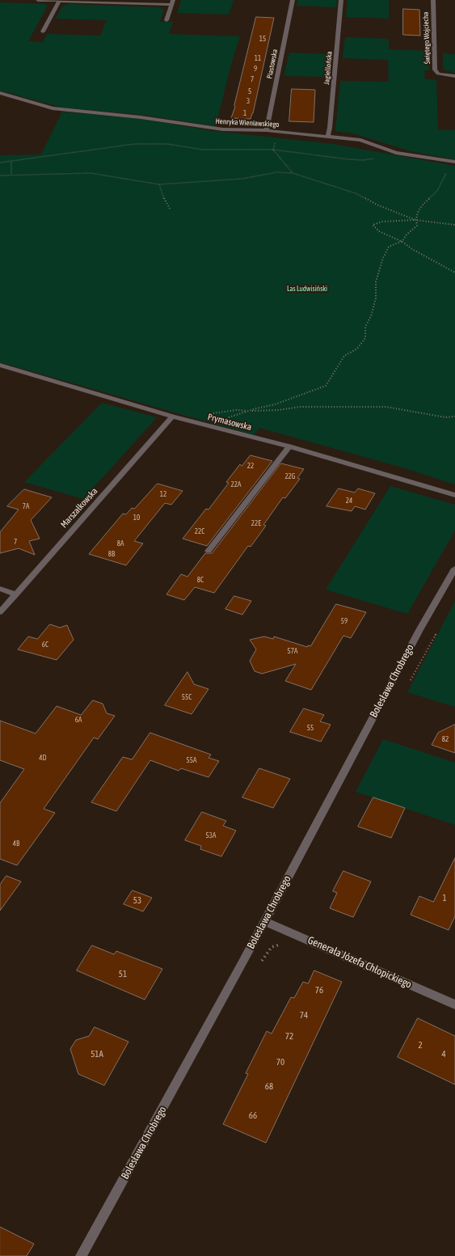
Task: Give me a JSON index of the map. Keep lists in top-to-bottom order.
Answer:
{
  "streets": {
    "street": [
      "Świętego Wojciecha",
      "Piastowska",
      "Jagiellońska",
      "Henryka Wieniawskiego",
      "Prymasowska",
      "Marszałkowska",
      "Bolesława Chrobrego",
      "Generała Józefa Chłopickiego"
    ]
  },
  "crossings": [
    ["Piastowska", "Henryka Wieniawskiego"],
    ["Jagiellońska", "Henryka Wieniawskiego"],
    ["Prymasowska", "Marszałkowska"],
    ["Bolesława Chrobrego", "Generała Józefa Chłopickiego"]
  ],
  "parks": ["Las Ludwisiński"],
  "house_numbers": [
    "15",
    "11",
    "9",
    "7",
    "5",
    "3",
    "1",
    "22",
    "22G",
    "22A",
    "12",
    "24",
    "7A",
    "10",
    "22E",
    "22C",
    "7",
    "8A",
    "8B",
    "8C",
    "59",
    "6C",
    "57A",
    "55C",
    "6A",
    "55",
    "82",
    "4D",
    "55A",
    "53A",
    "4B",
    "1",
    "53",
    "51",
    "76",
    "74",
    "72",
    "2",
    "51A",
    "4",
    "70",
    "68",
    "66"
  ]
}
